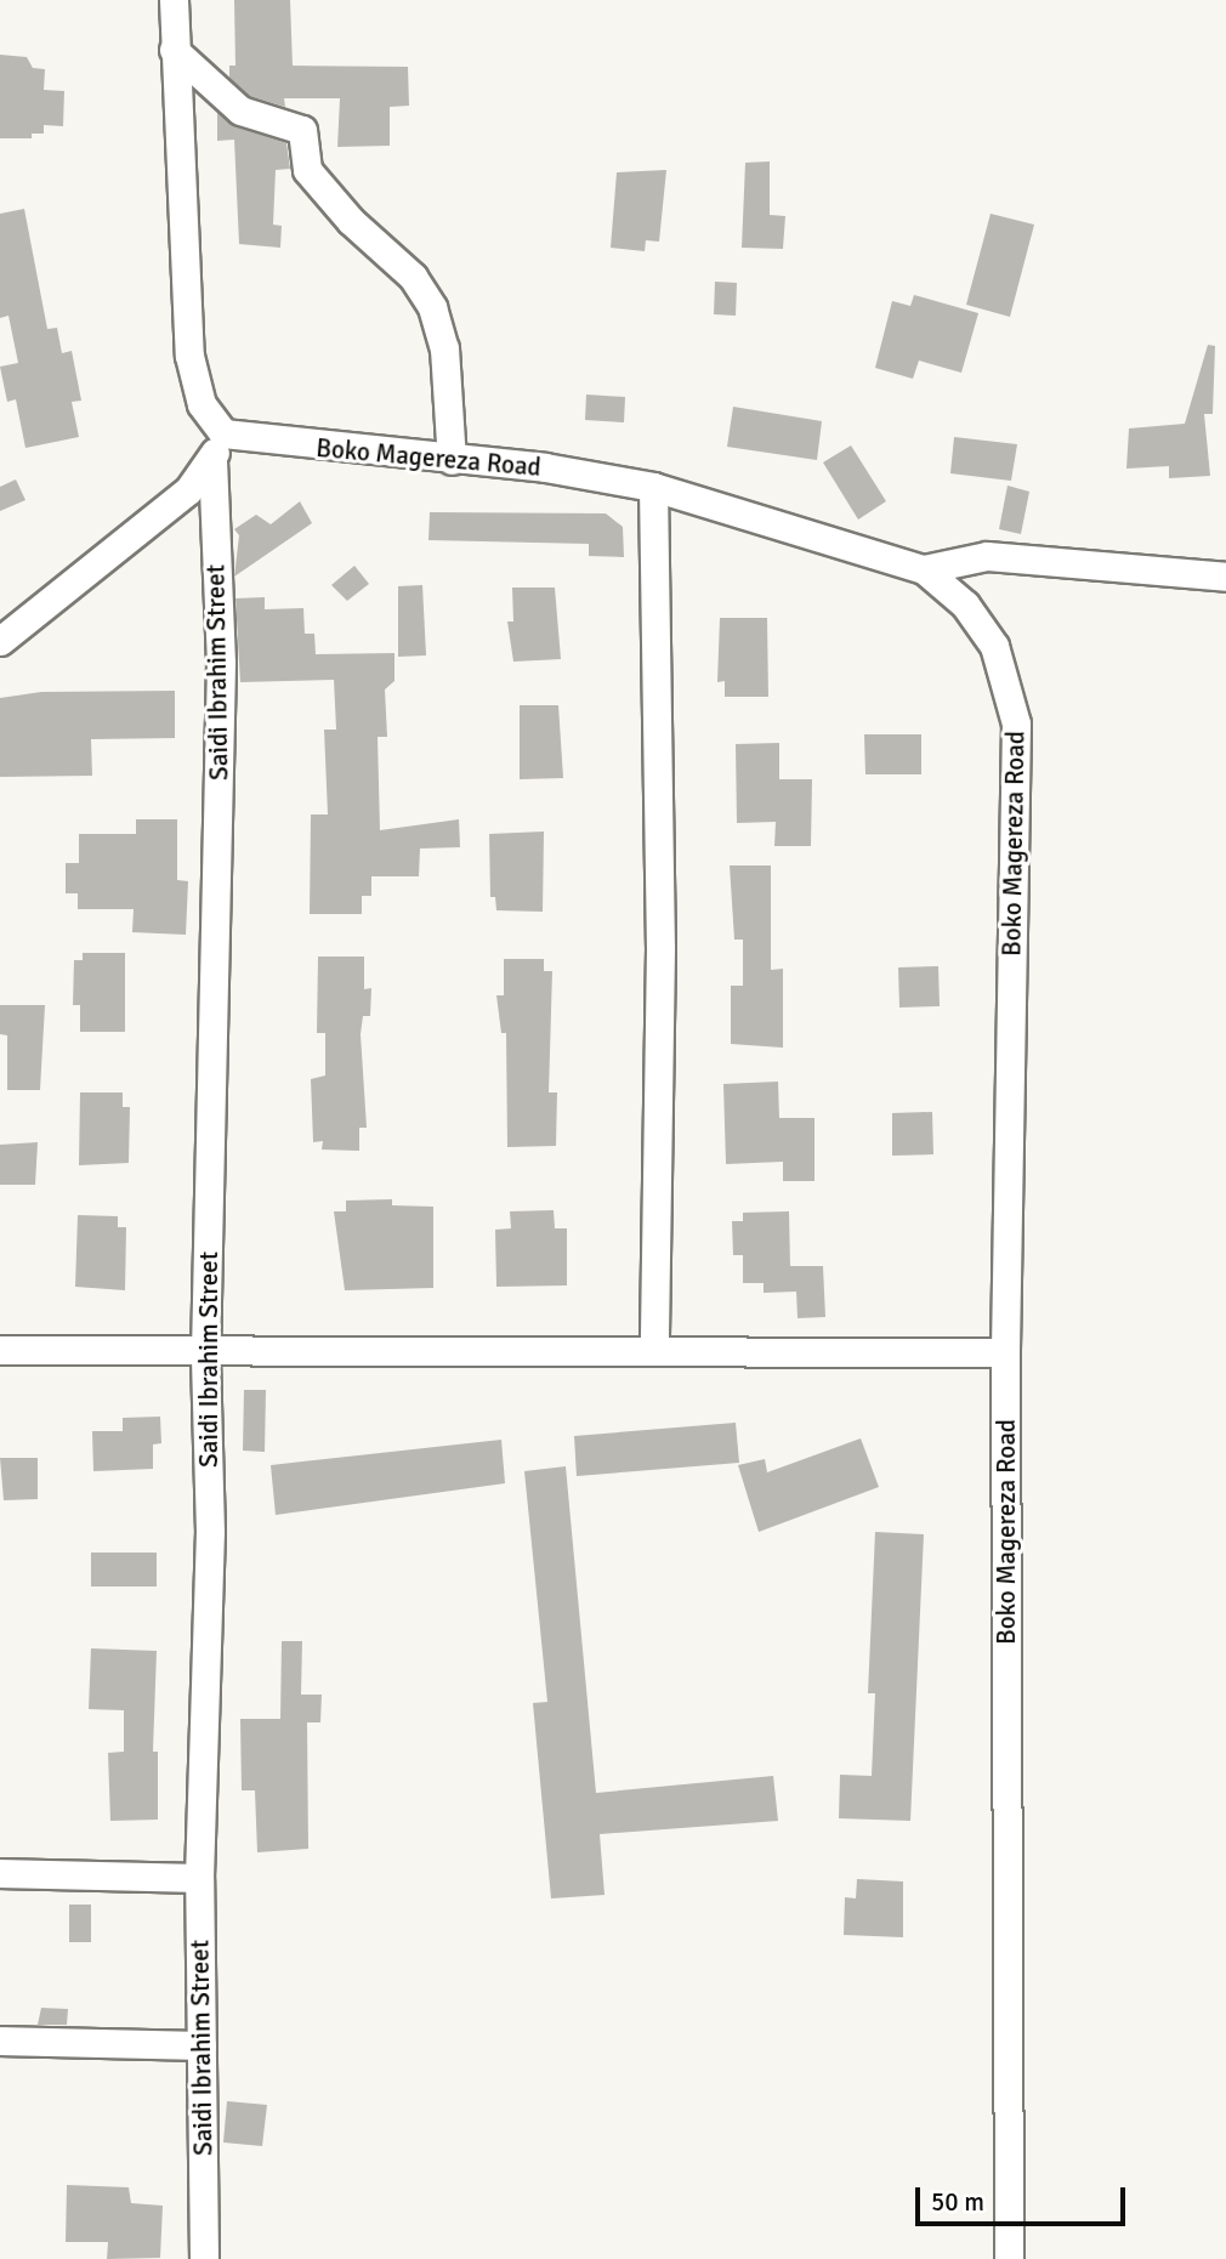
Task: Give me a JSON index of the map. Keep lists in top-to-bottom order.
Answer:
{
  "streets": {
    "street": ["Boko Magereza Road", "Saidi Ibrahim Street"]
  },
  "scale_bar": "50 m"
}
